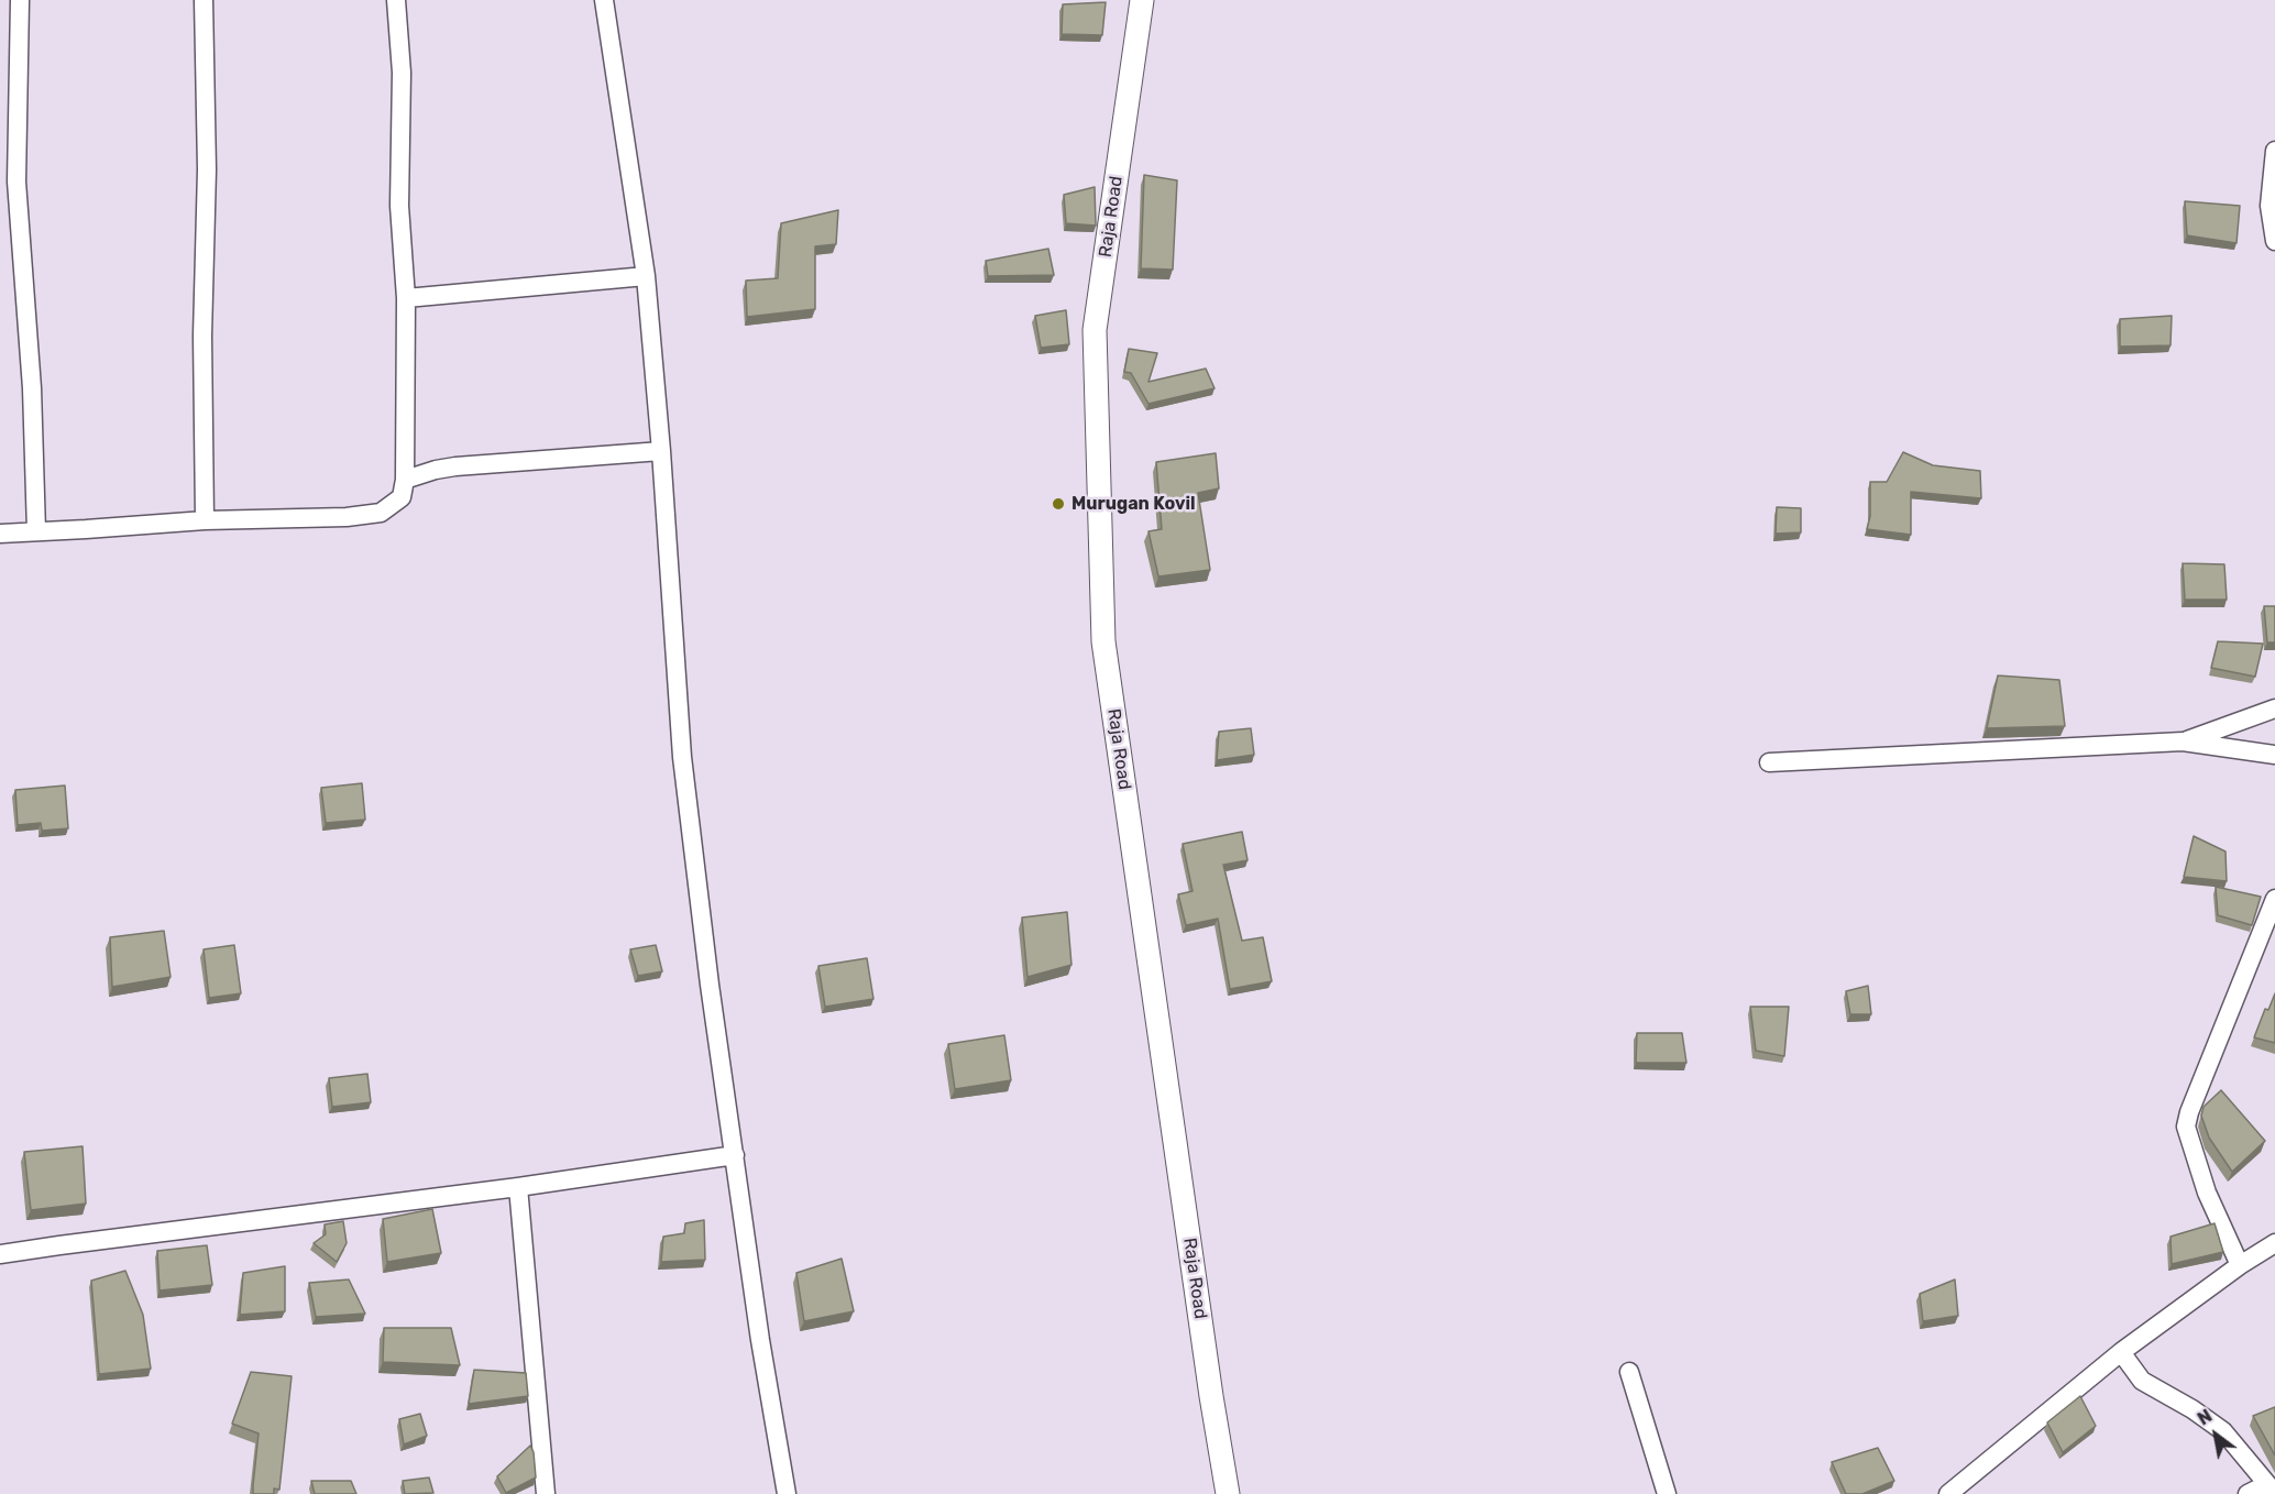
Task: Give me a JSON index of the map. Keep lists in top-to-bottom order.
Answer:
{
  "streets": {
    "street": ["Raja Road"]
  },
  "places": ["Murugan Kovil"],
  "north": "top left"
}
